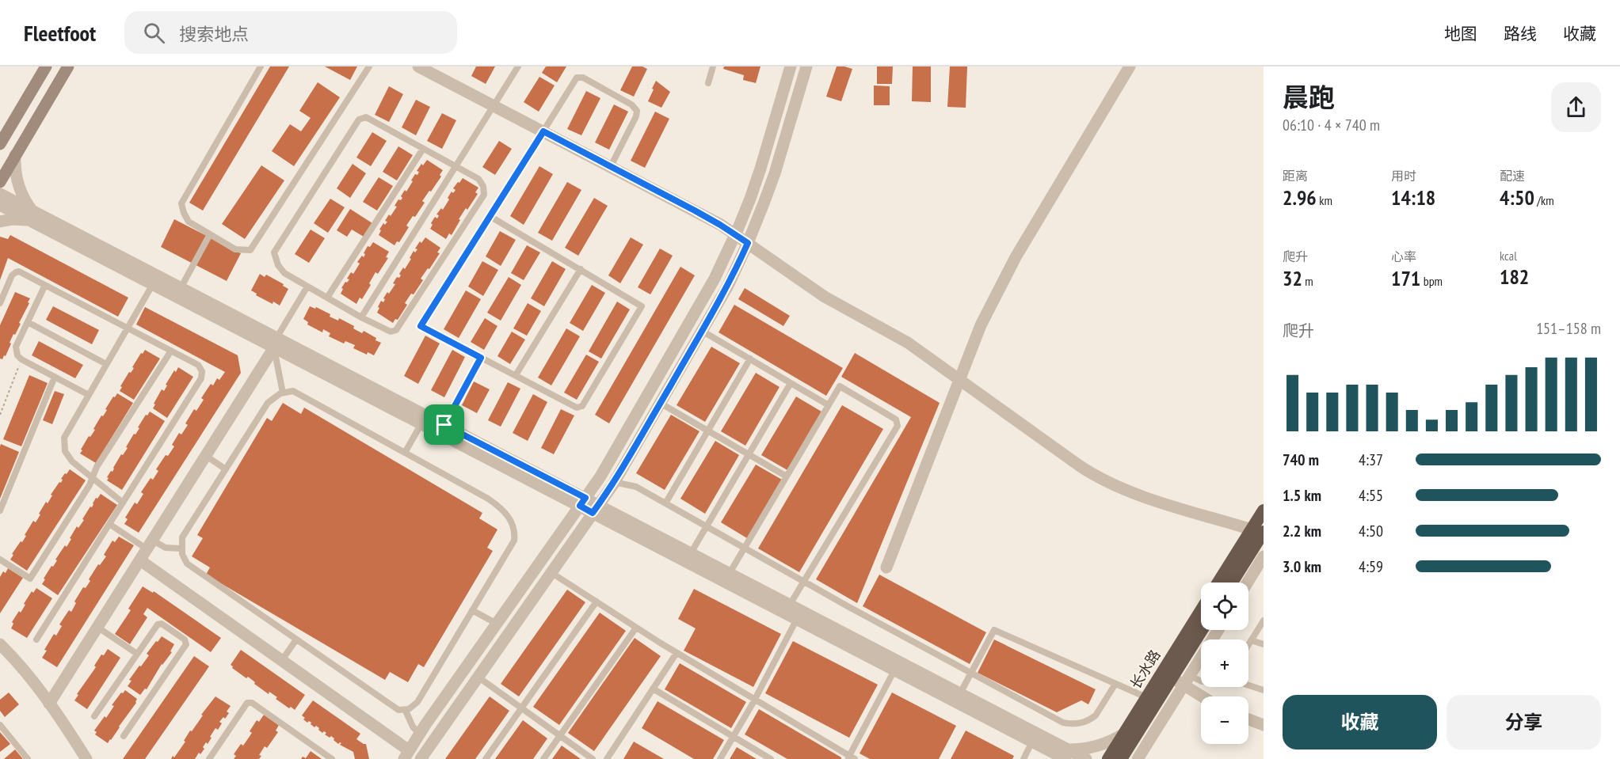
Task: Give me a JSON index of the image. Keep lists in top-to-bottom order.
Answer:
{
  "streets": {
    "highway": ["长水路"]
  },
  "page": {
    "header": "Fleetfoot",
    "search": "搜索地点",
    "nav": ["地图", "路线", "收藏"],
    "heading": ["晨跑", "06:10 · 4 × 740 m"],
    "stats": [
      ["距离", "2.96 km"],
      ["用时", "14:18"],
      ["配速", "4:50 /km"],
      ["爬升", "32 m"],
      ["心率", "171 bpm"],
      ["kcal", "182"]
    ],
    "chart": ["爬升", "151–158 m"],
    "list": [
      {
        "name": "740 m",
        "note": "4:37"
      },
      {
        "name": "1.5 km",
        "note": "4:55"
      },
      {
        "name": "2.2 km",
        "note": "4:50"
      },
      {
        "name": "3.0 km",
        "note": "4:59"
      }
    ],
    "map_buttons": ["+", "−"],
    "buttons": ["收藏", "分享"]
  }
}
